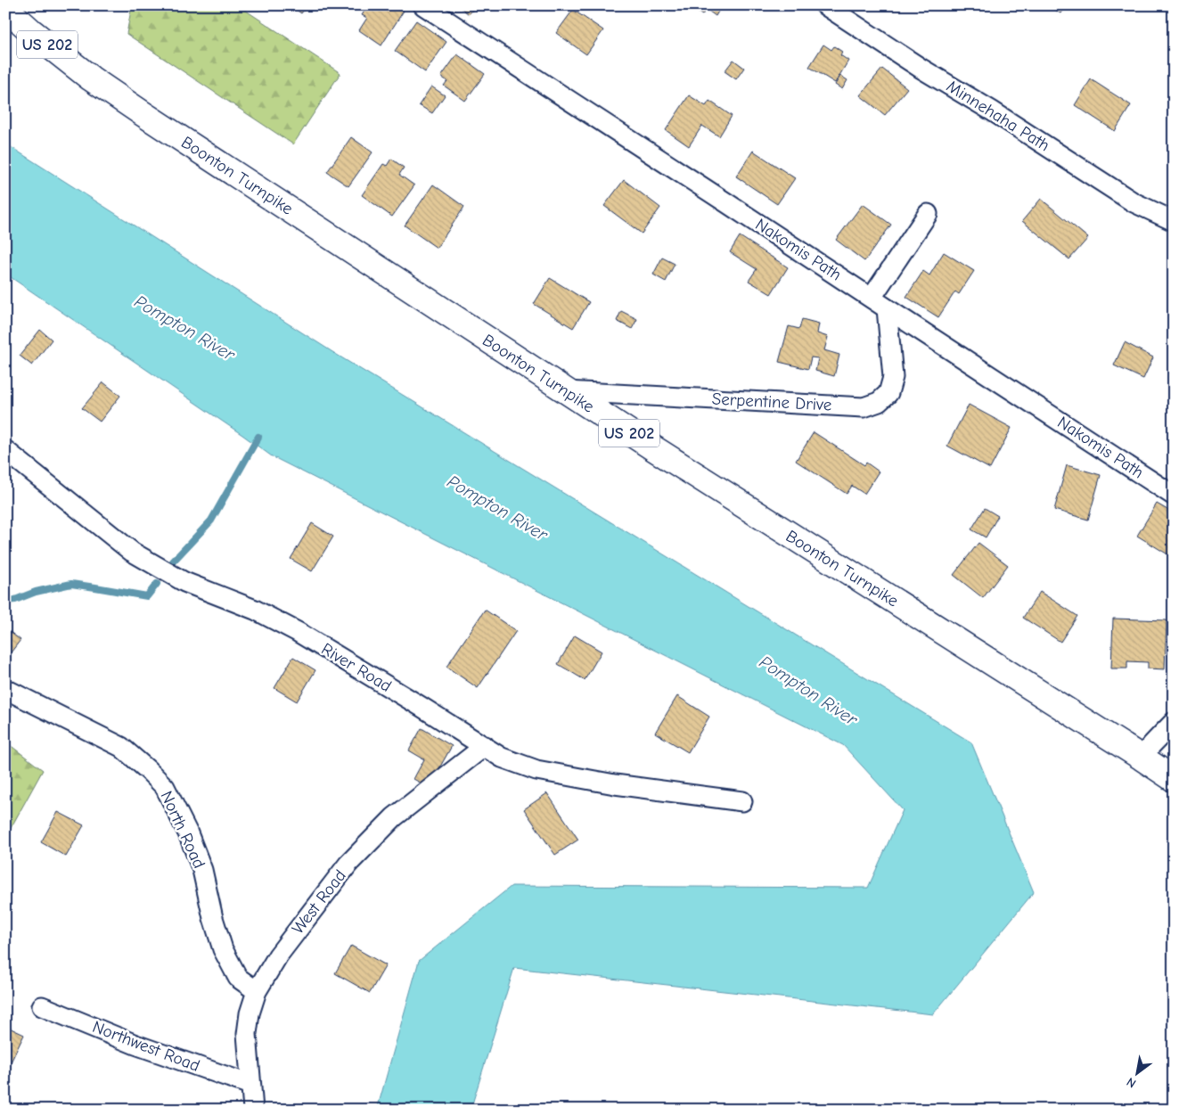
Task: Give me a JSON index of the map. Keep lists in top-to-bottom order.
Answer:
{
  "streets": {
    "main road": ["US 202", "Boonton Turnpike"],
    "street": [
      "Minnehaha Path",
      "Nakomis Path",
      "Serpentine Drive",
      "River Road",
      "North Road",
      "West Road",
      "Northwest Road"
    ]
  },
  "crossings": [
    ["Boonton Turnpike", "Serpentine Drive"],
    ["Nakomis Path", "Serpentine Drive"],
    ["River Road", "West Road"],
    ["North Road", "West Road"],
    ["West Road", "Northwest Road"]
  ],
  "water": ["Pompton River"],
  "north": "bottom left"
}
